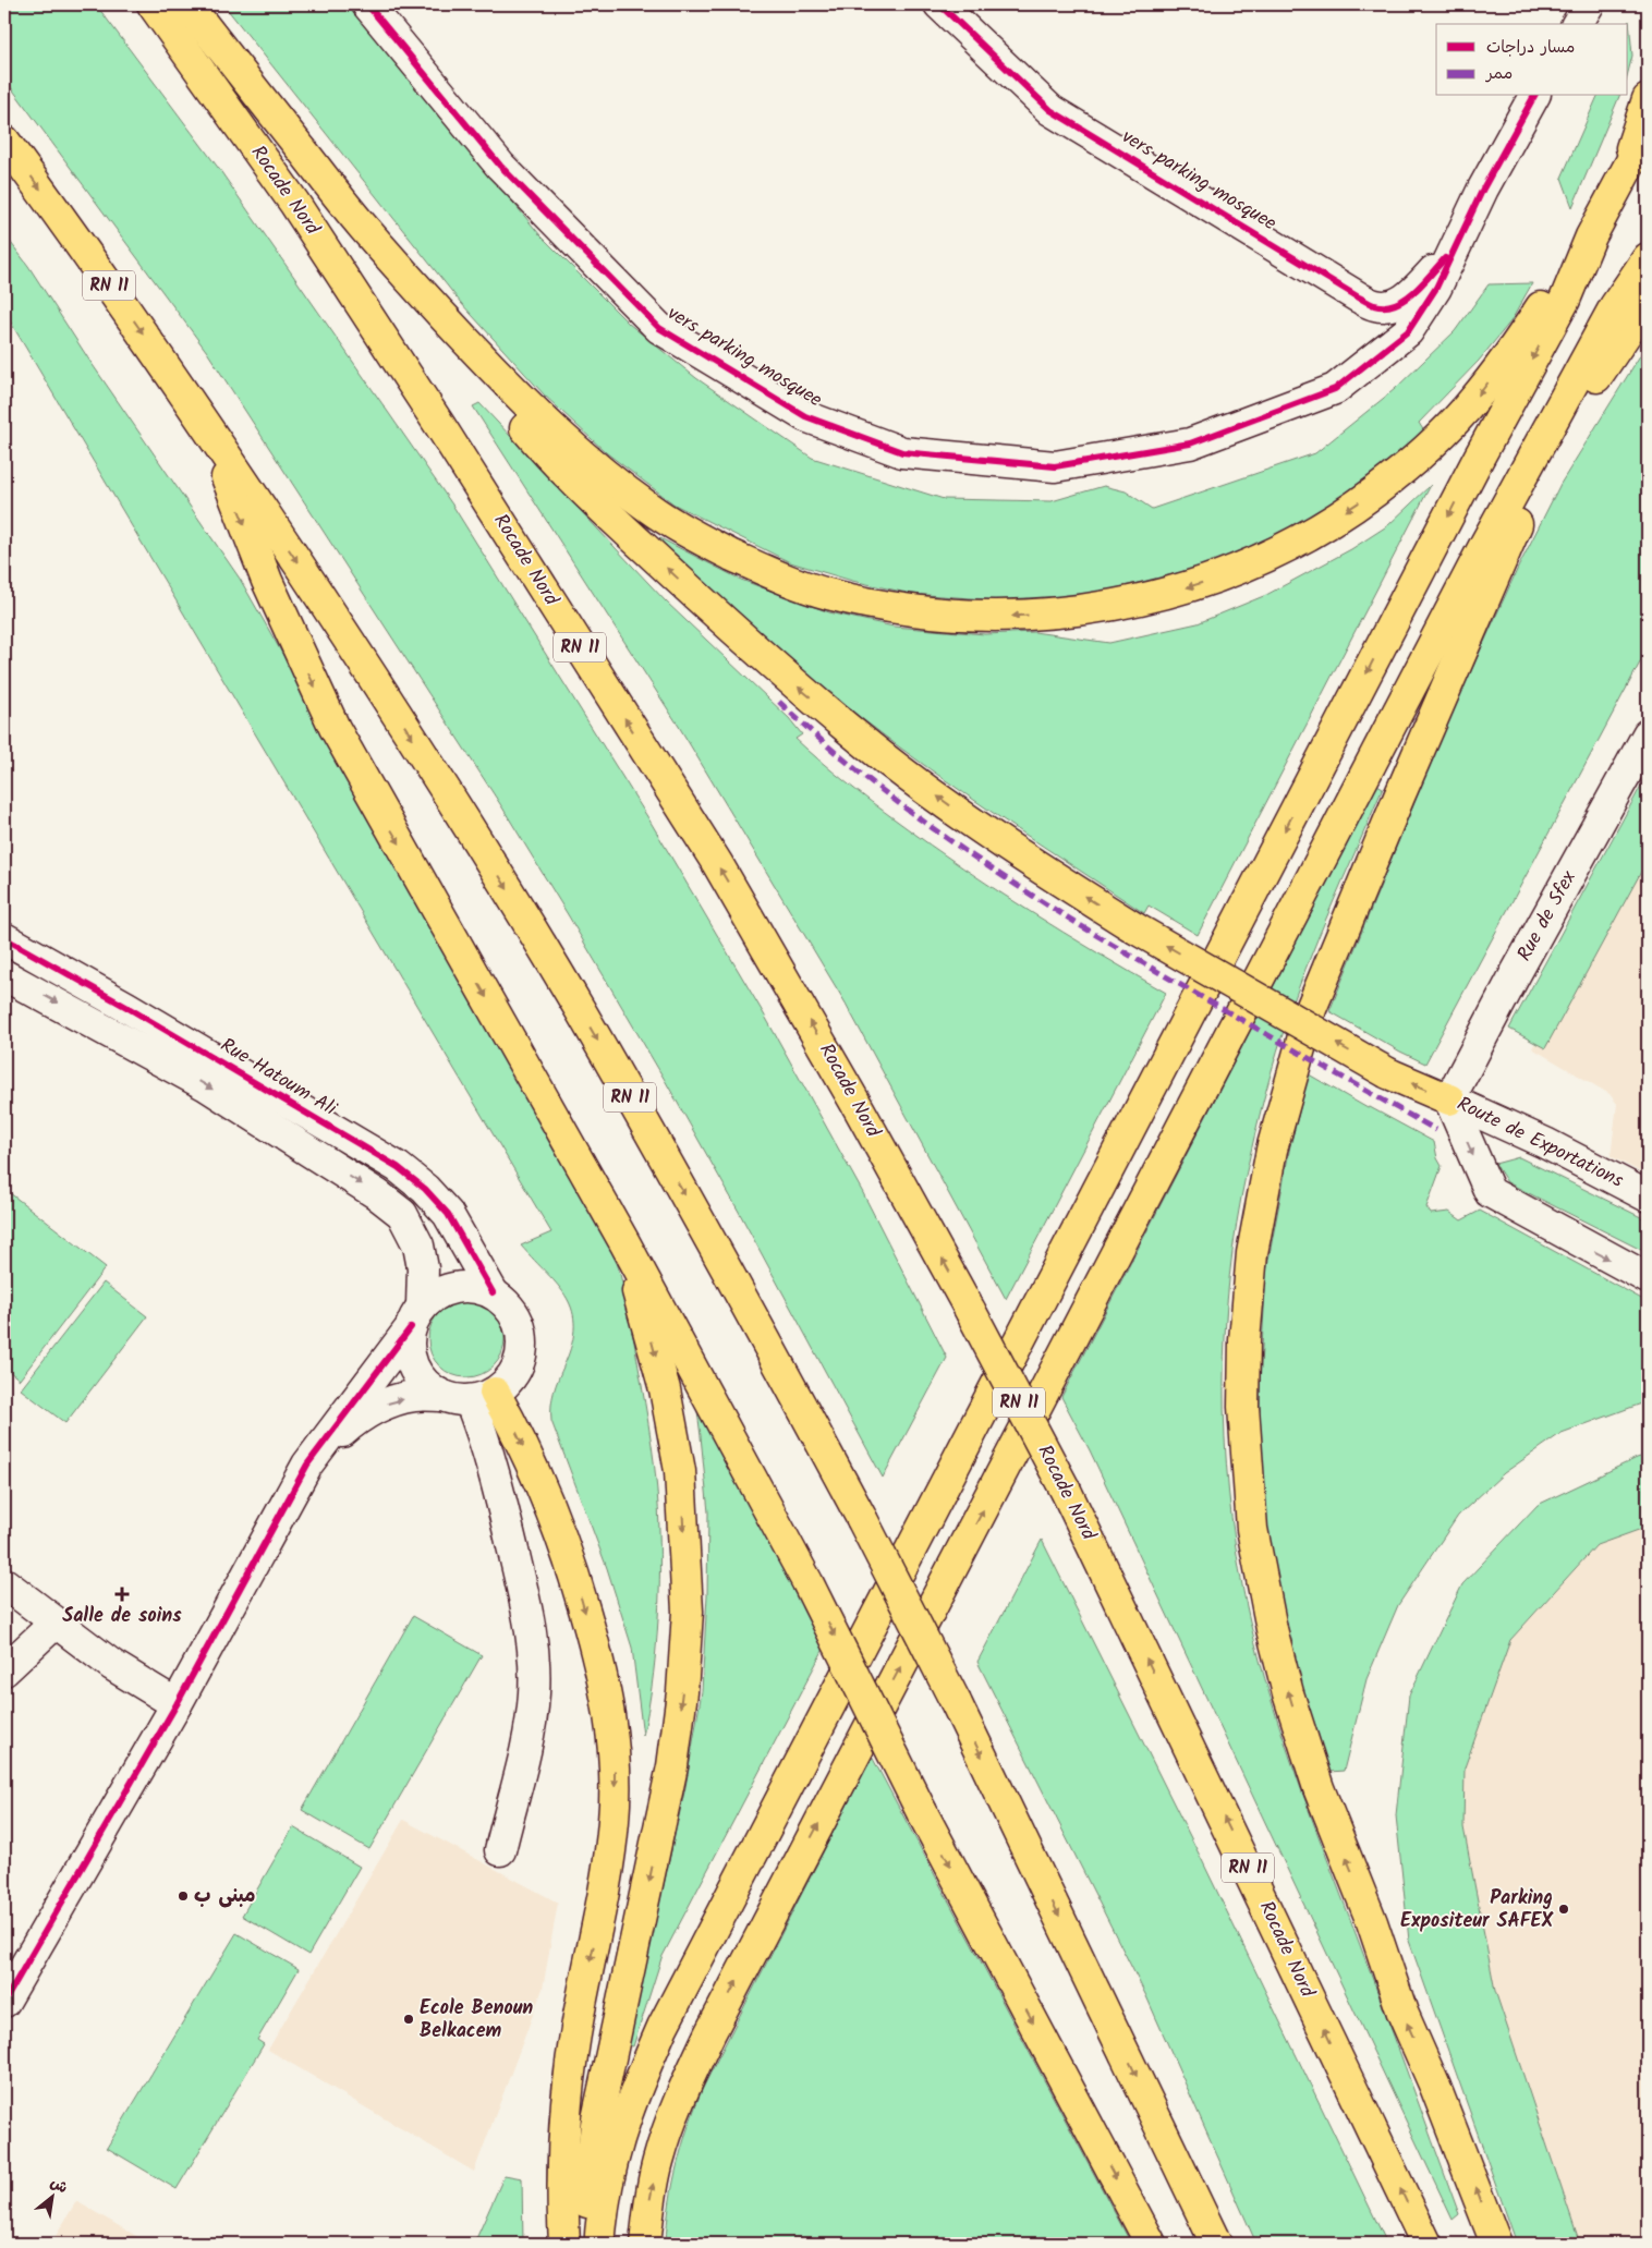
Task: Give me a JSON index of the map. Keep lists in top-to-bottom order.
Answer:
{
  "streets": {
    "highway": ["Rocade Nord", "RN 11"],
    "street": [
      "vers parking mosquee",
      "Rue de Sfex",
      "Rue Hatoum Ali",
      "Route de Exportations"
    ]
  },
  "crossings": [
    ["Rue de Sfex", "Route de Exportations"]
  ],
  "places": {
    "health": ["Salle de soins"],
    "other": ["مبنى ب", "Parking Expositeur SAFEX", "Ecole Benoun Belkacem"]
  },
  "legend": ["مسار دراجات", "ممر"],
  "north": "top right"
}
